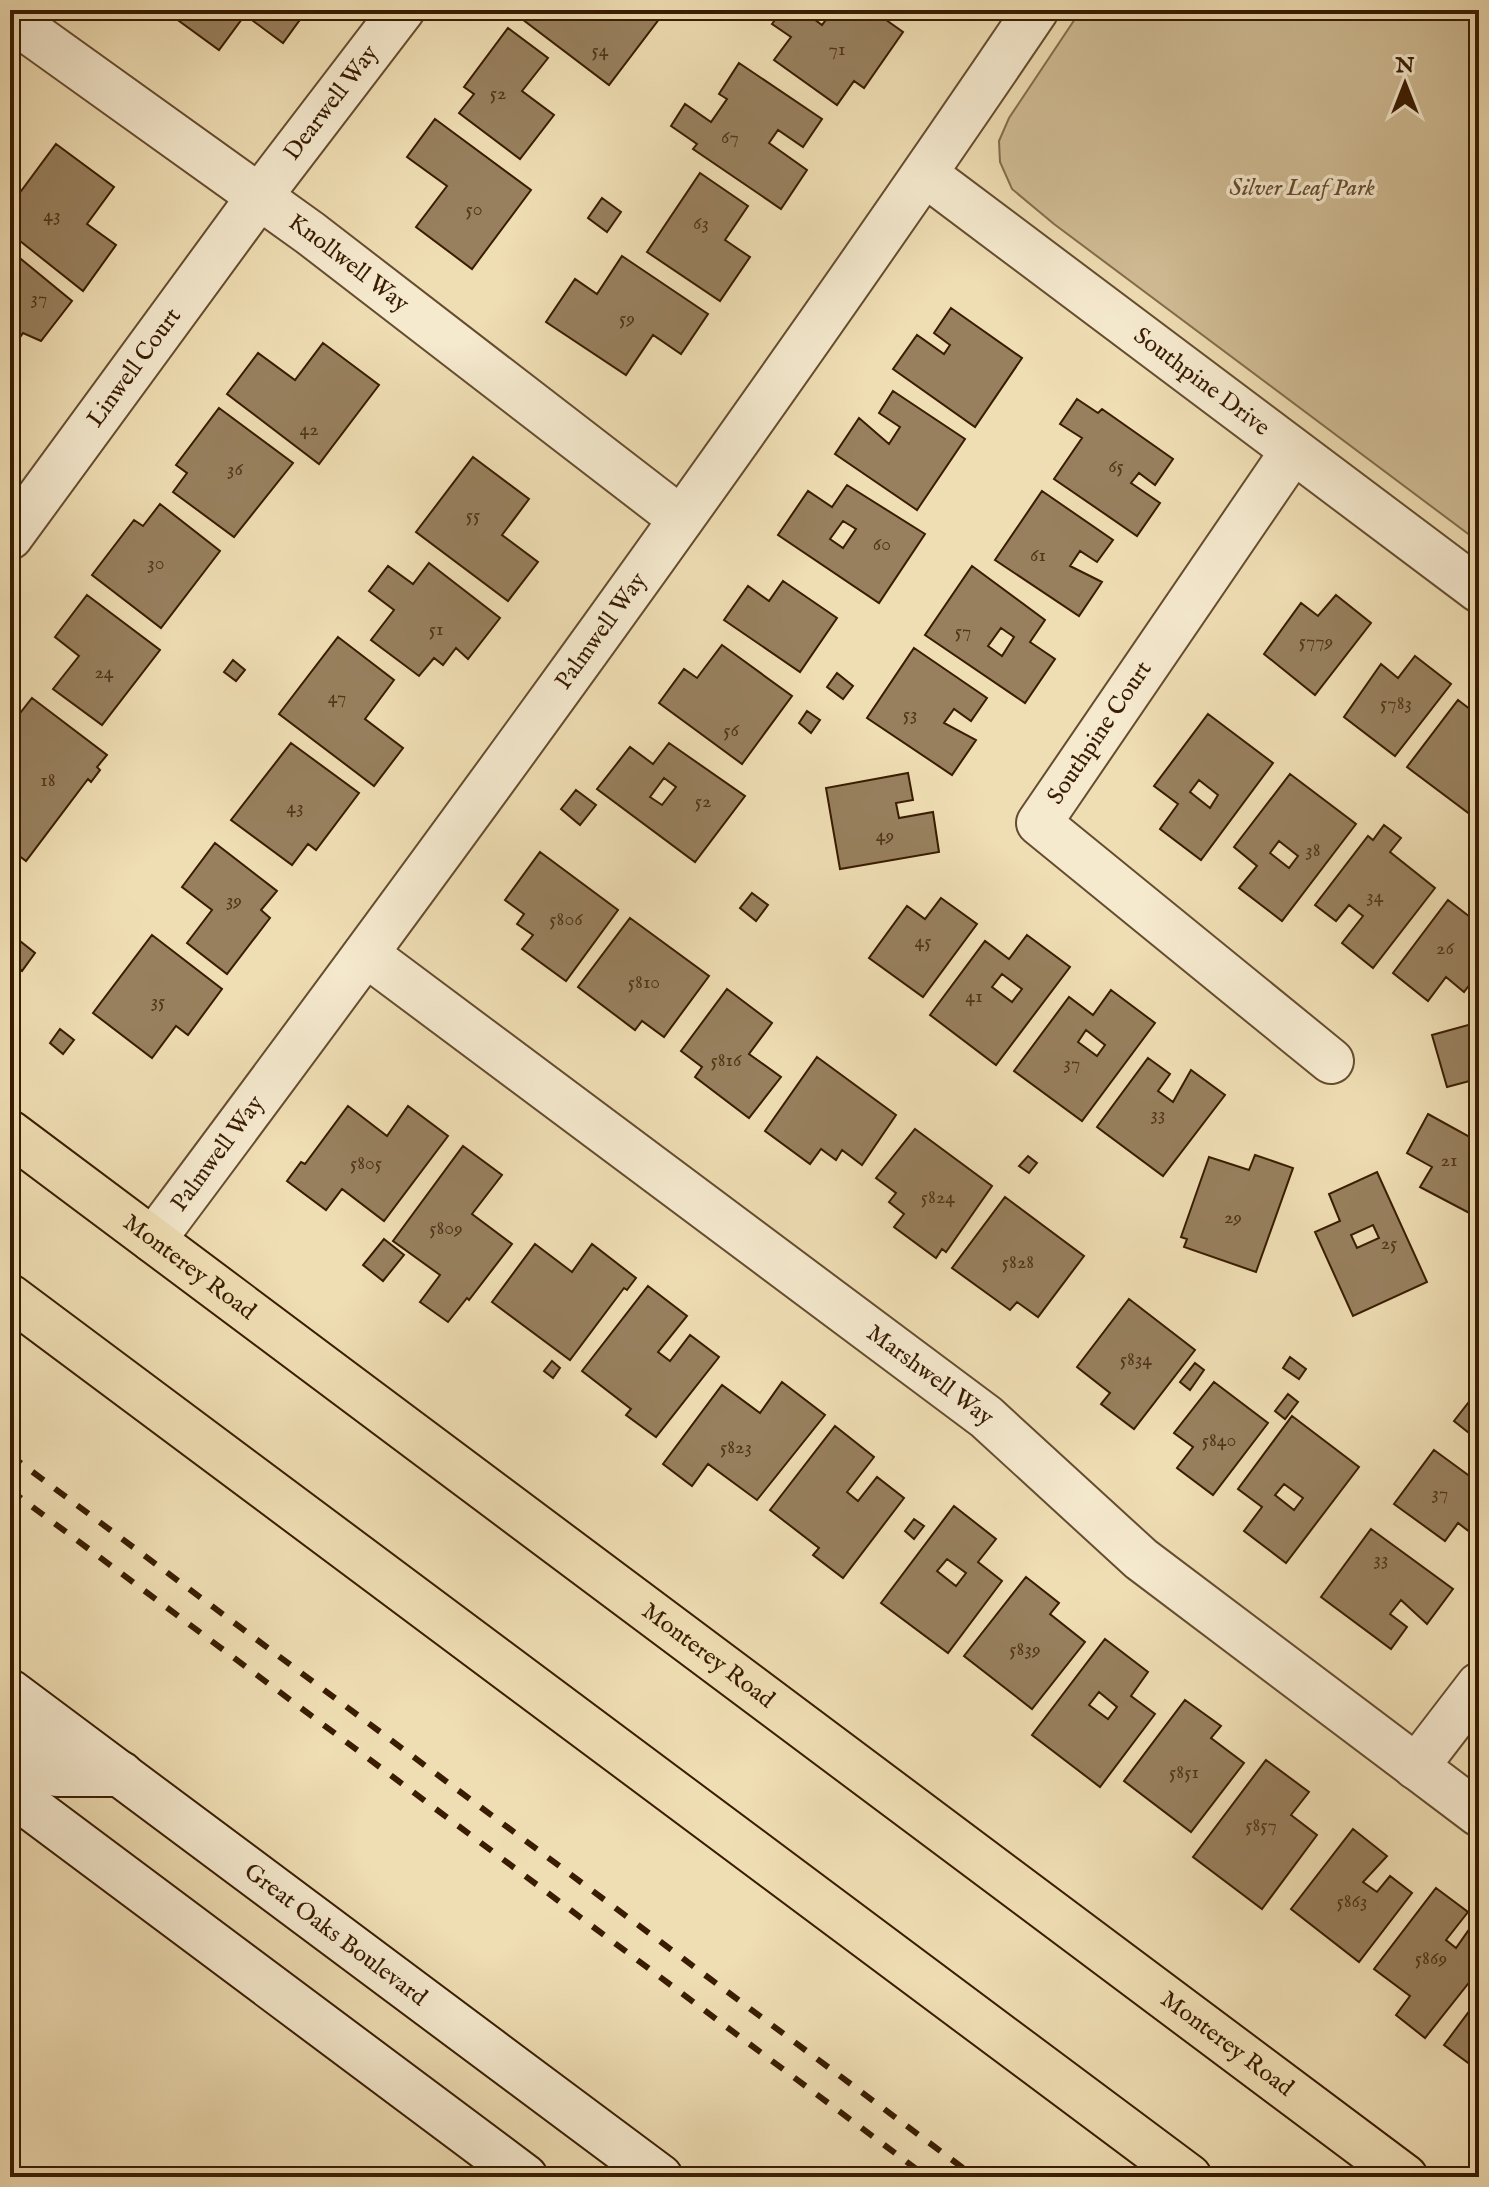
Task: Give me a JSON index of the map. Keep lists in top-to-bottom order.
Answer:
{
  "streets": {
    "main road": ["Monterey Road"],
    "street": [
      "Dearwell Way",
      "Knollwell Way",
      "Linwell Court",
      "Southpine Drive",
      "Palmwell Way",
      "Southpine Court",
      "Marshwell Way",
      "Great Oaks Boulevard"
    ]
  },
  "crossings": [
    ["Dearwell Way", "Knollwell Way"],
    ["Dearwell Way", "Linwell Court"],
    ["Knollwell Way", "Linwell Court"],
    ["Knollwell Way", "Palmwell Way"],
    ["Southpine Drive", "Palmwell Way"],
    ["Southpine Drive", "Southpine Court"],
    ["Palmwell Way", "Monterey Road"],
    ["Palmwell Way", "Marshwell Way"]
  ],
  "parks": ["Silver Leaf Park"],
  "house_numbers": [
    "71",
    "54",
    "52",
    "67",
    "50",
    "43",
    "63",
    "37",
    "59",
    "42",
    "65",
    "36",
    "55",
    "60",
    "61",
    "30",
    "51",
    "57",
    "5779",
    "24",
    "47",
    "5783",
    "53",
    "56",
    "18",
    "52",
    "43",
    "49",
    "38",
    "34",
    "39",
    "5806",
    "45",
    "26",
    "5810",
    "41",
    "35",
    "5816",
    "37",
    "33",
    "21",
    "5805",
    "5824",
    "29",
    "5809",
    "25",
    "5828",
    "5834",
    "5840",
    "5823",
    "37",
    "33",
    "5839",
    "5851",
    "5857",
    "5863",
    "5869"
  ],
  "north": "top"
}
